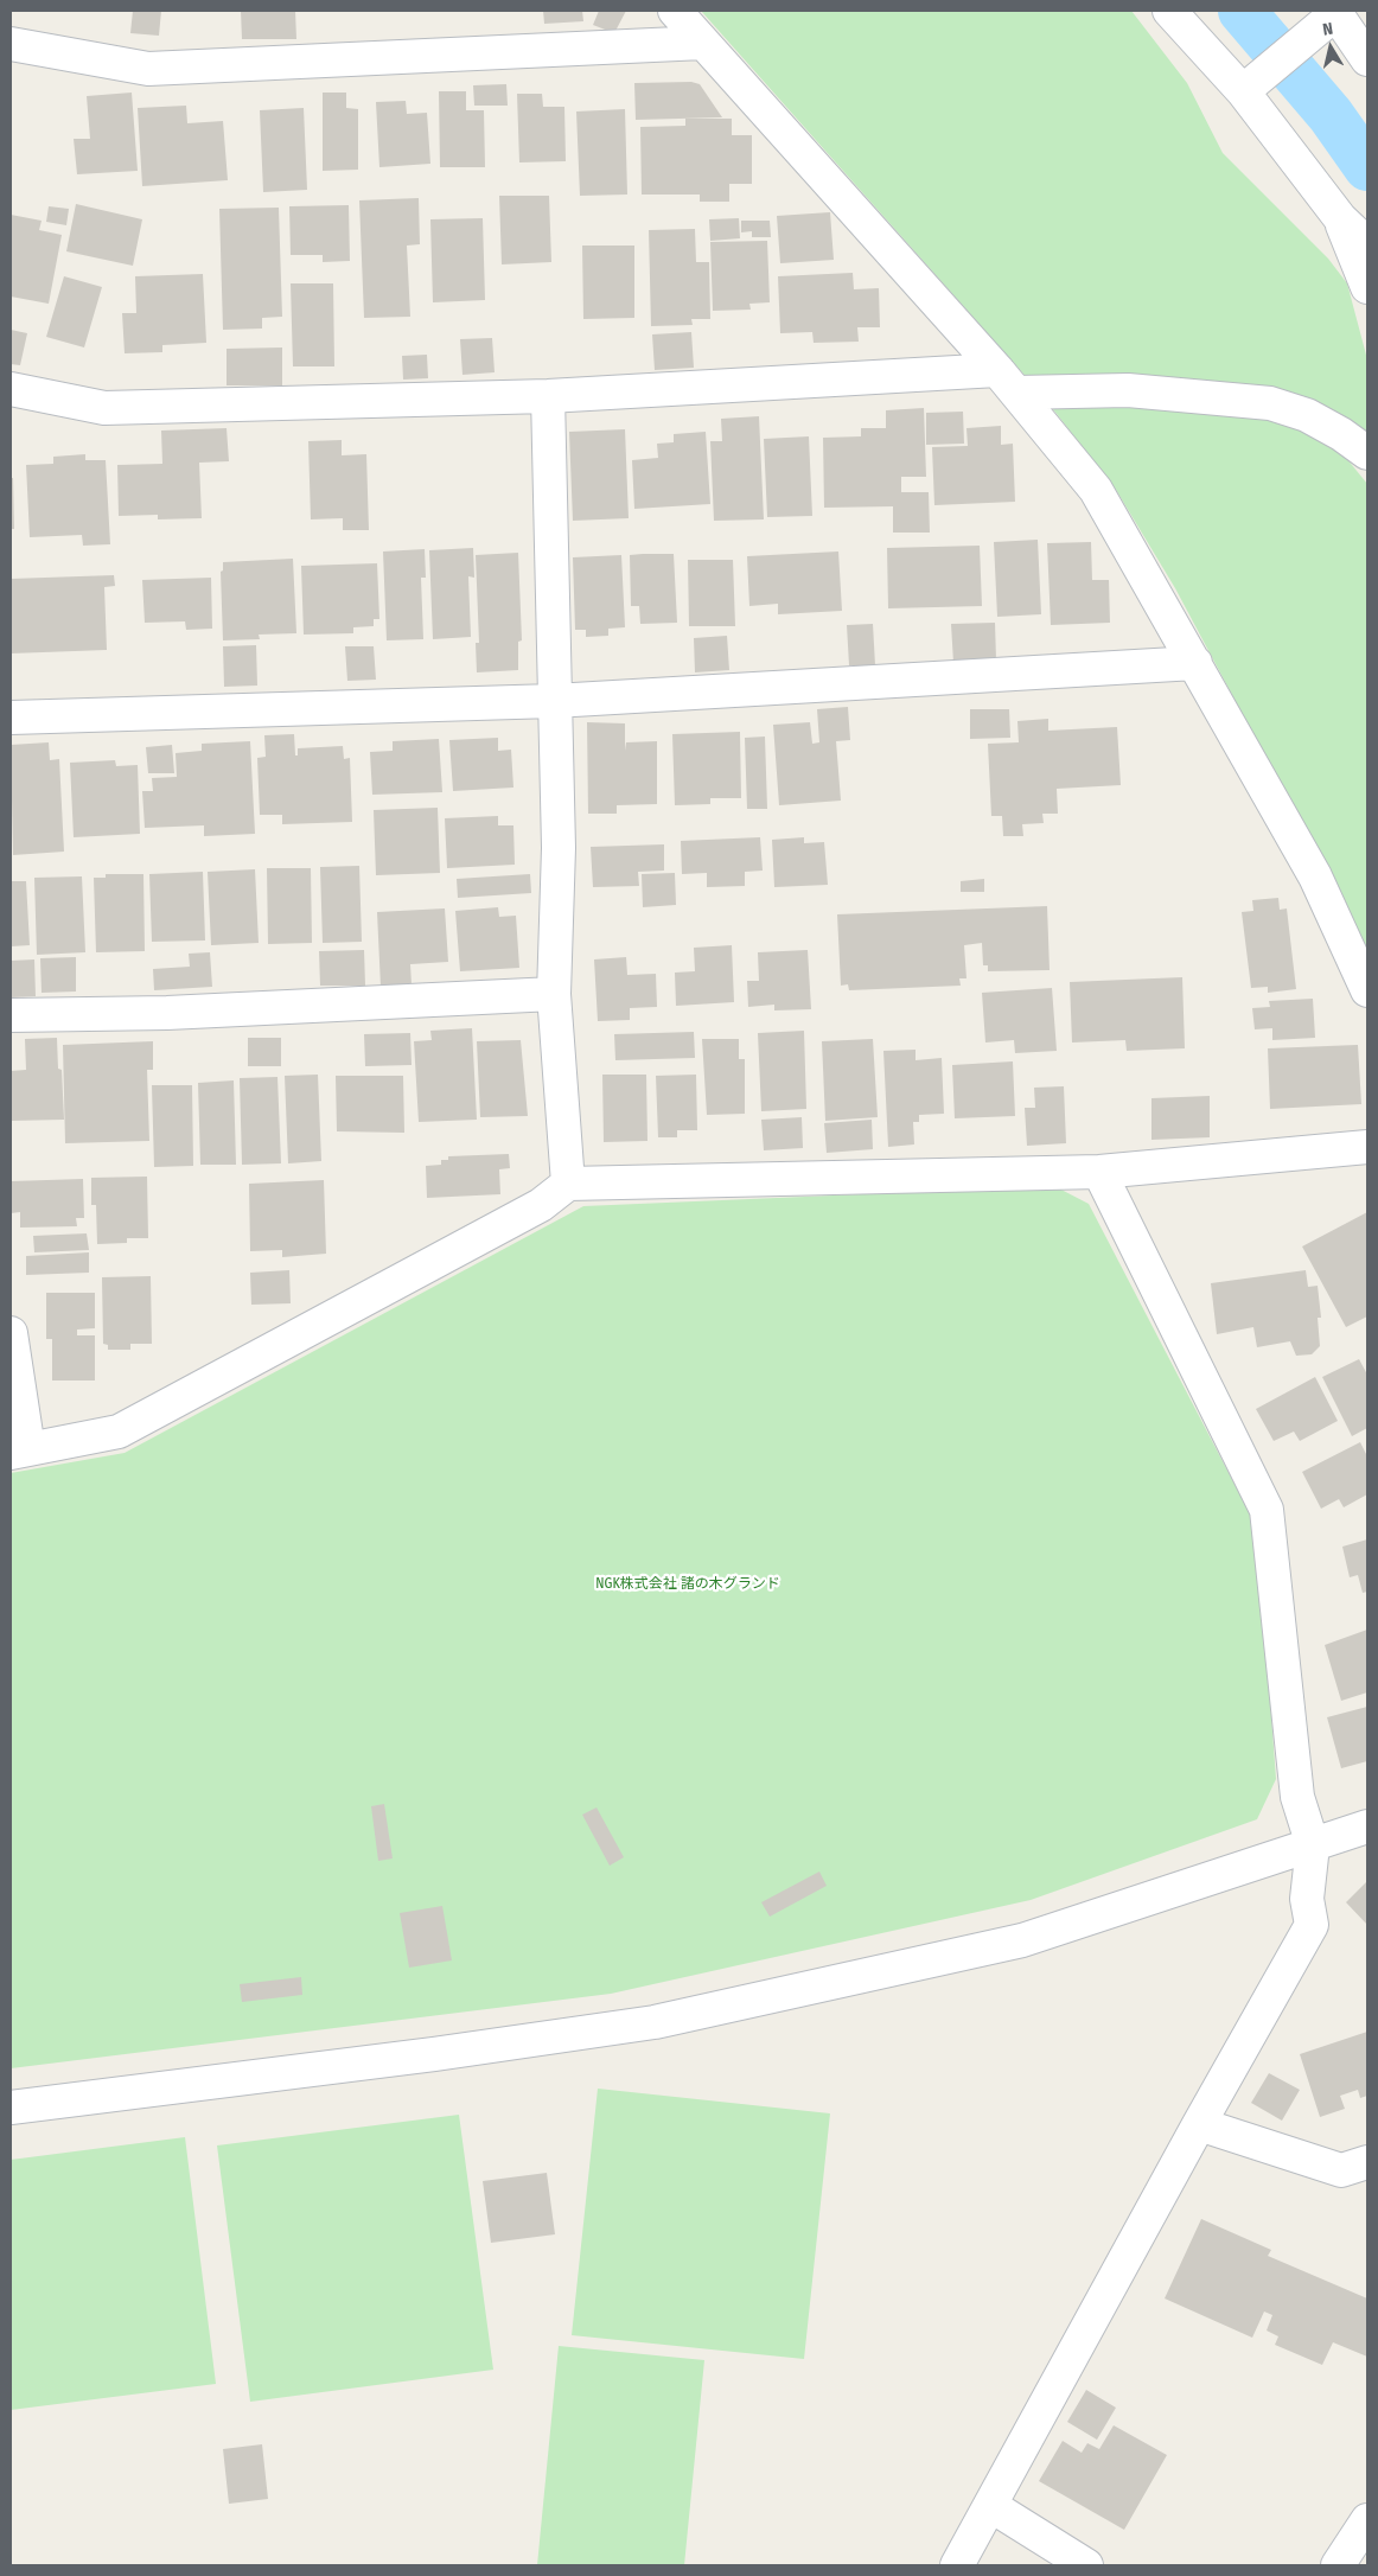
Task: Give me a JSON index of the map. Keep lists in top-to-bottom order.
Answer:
{
  "parks": ["NGK株式会社 諸の木グランド"],
  "north": "top"
}
